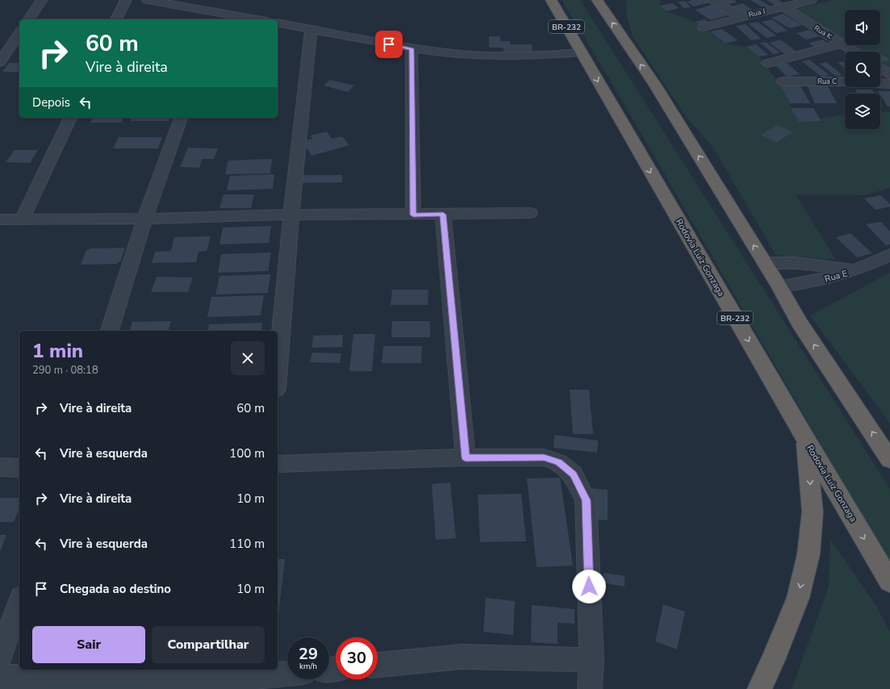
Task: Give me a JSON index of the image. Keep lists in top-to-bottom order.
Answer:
{
  "streets": {
    "highway": ["BR-232", "Rodovia Luiz Gonzaga"],
    "street": [
      "Rua J",
      "Rua K",
      "Rua C",
      "Rua E"
    ]
  },
  "crossings": [
    ["Rua J", "Rua K"]
  ],
  "page": {
    "turn": ["60 m", "Vire à direita"],
    "then": "Depois",
    "heading": ["1 min", "290 m · 08:18"],
    "list": [
      {
        "name": "Vire à direita",
        "value": "60 m"
      },
      {
        "name": "Vire à esquerda",
        "value": "100 m"
      },
      {
        "name": "Vire à direita",
        "value": "10 m"
      },
      {
        "name": "Vire à esquerda",
        "value": "110 m"
      },
      {
        "name": "Chegada ao destino",
        "value": "10 m"
      }
    ],
    "buttons": ["Sair", "Compartilhar"],
    "speed": "29 km/h",
    "limit": "30"
  }
}
